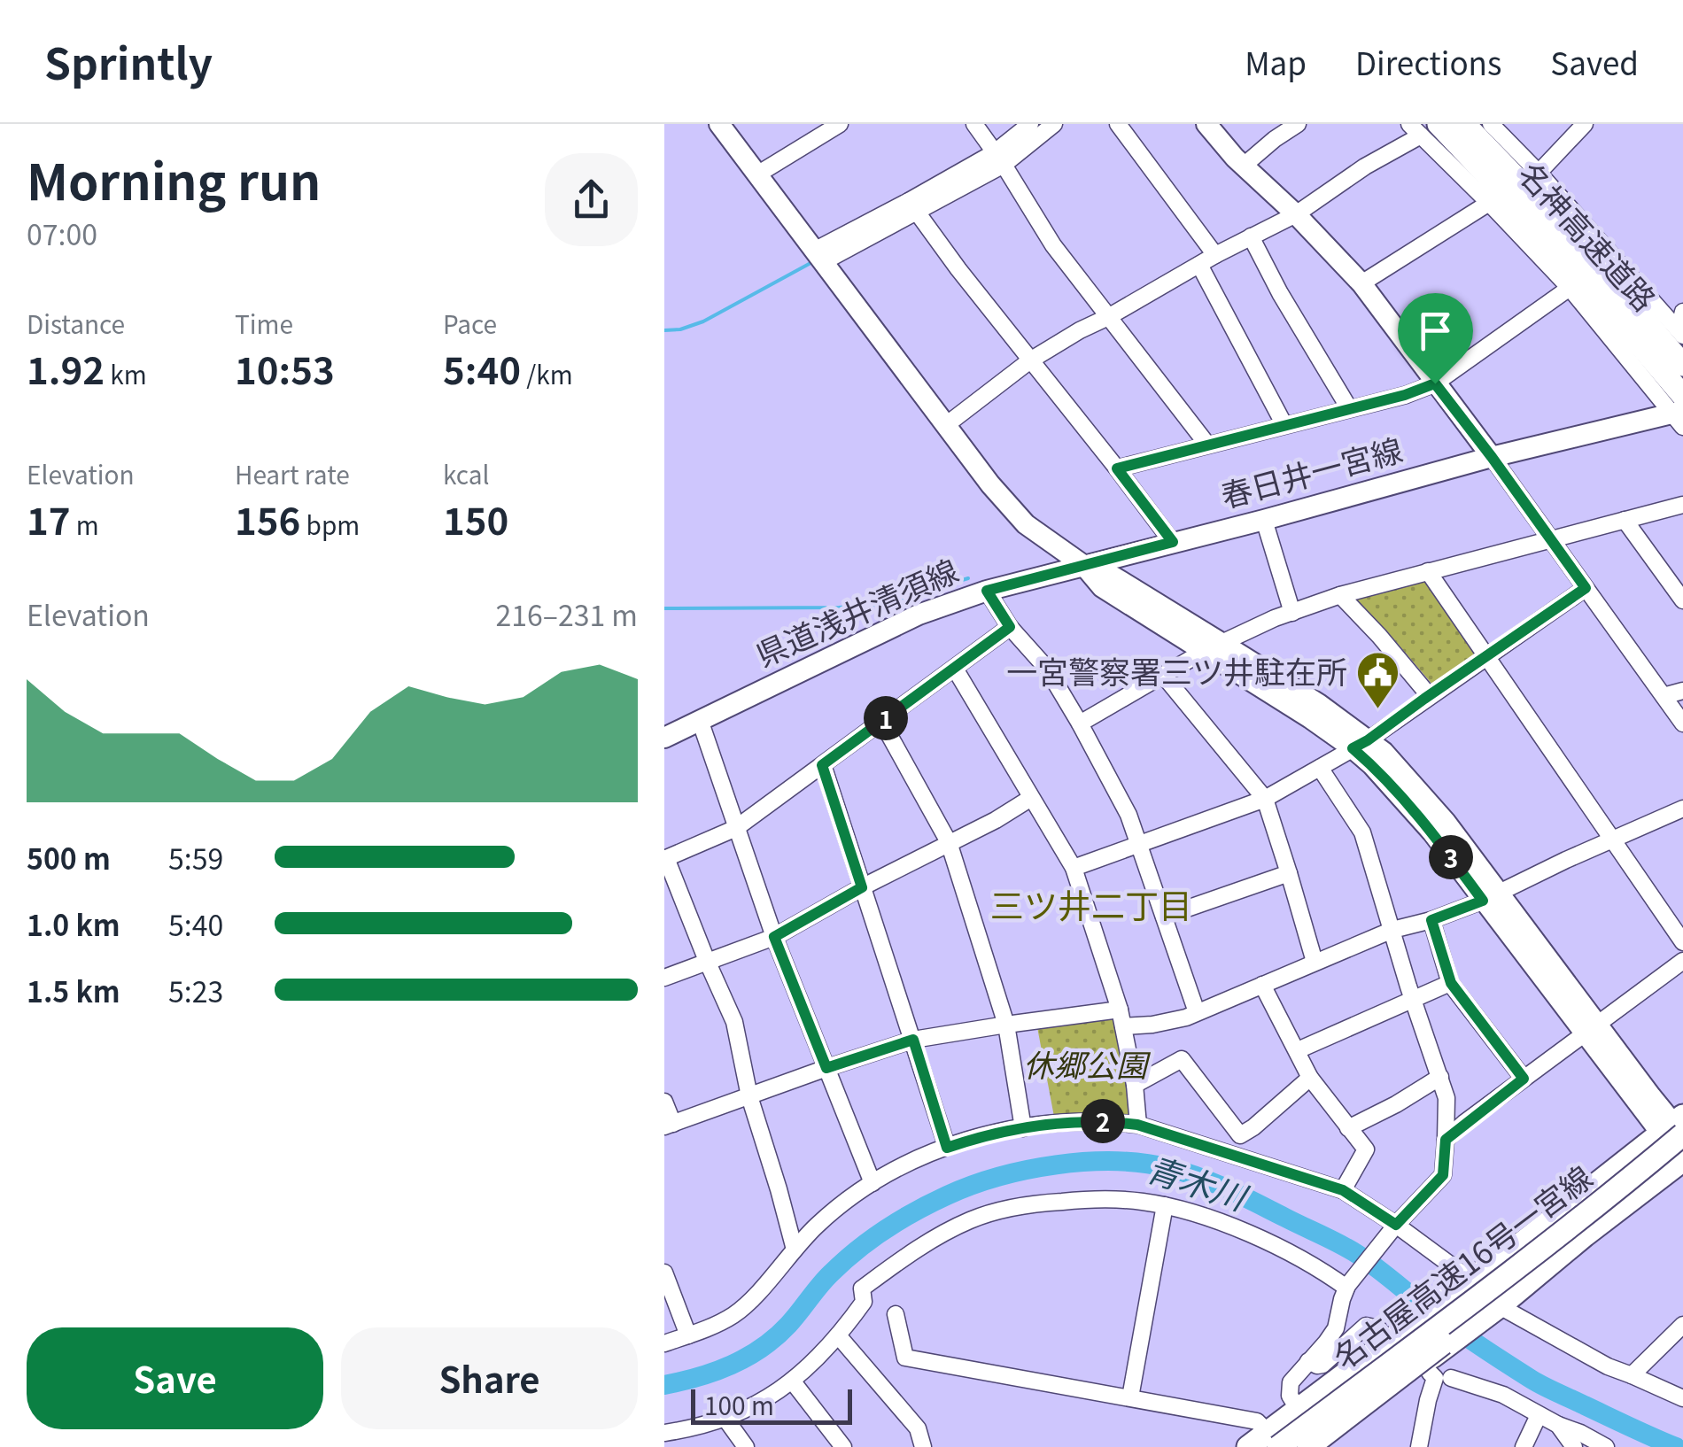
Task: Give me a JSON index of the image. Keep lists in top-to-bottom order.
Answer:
{
  "streets": {
    "highway": ["名神高速道路", "名古屋高速16号一宮線"],
    "main road": ["春日井一宮線", "県道浅井清須線"]
  },
  "crossings": [
    ["名神高速道路", "春日井一宮線"],
    ["春日井一宮線", "県道浅井清須線"]
  ],
  "districts": ["三ツ井二丁目"],
  "water": ["青木川"],
  "parks": ["休郷公園"],
  "places": {
    "public building": ["一宮警察署三ツ井駐在所"]
  },
  "scale_bar": "100 m",
  "page": {
    "header": "Sprintly",
    "nav": ["Map", "Directions", "Saved"],
    "heading": ["Morning run", "07:00"],
    "stats": [
      ["Distance", "1.92 km"],
      ["Time", "10:53"],
      ["Pace", "5:40 /km"],
      ["Elevation", "17 m"],
      ["Heart rate", "156 bpm"],
      ["kcal", "150"]
    ],
    "chart": ["Elevation", "216–231 m"],
    "pins": ["1", "3", "2"],
    "list": [
      {
        "name": "500 m",
        "note": "5:59"
      },
      {
        "name": "1.0 km",
        "note": "5:40"
      },
      {
        "name": "1.5 km",
        "note": "5:23"
      }
    ],
    "buttons": ["Save", "Share"],
    "scale": "100 m"
  }
}
